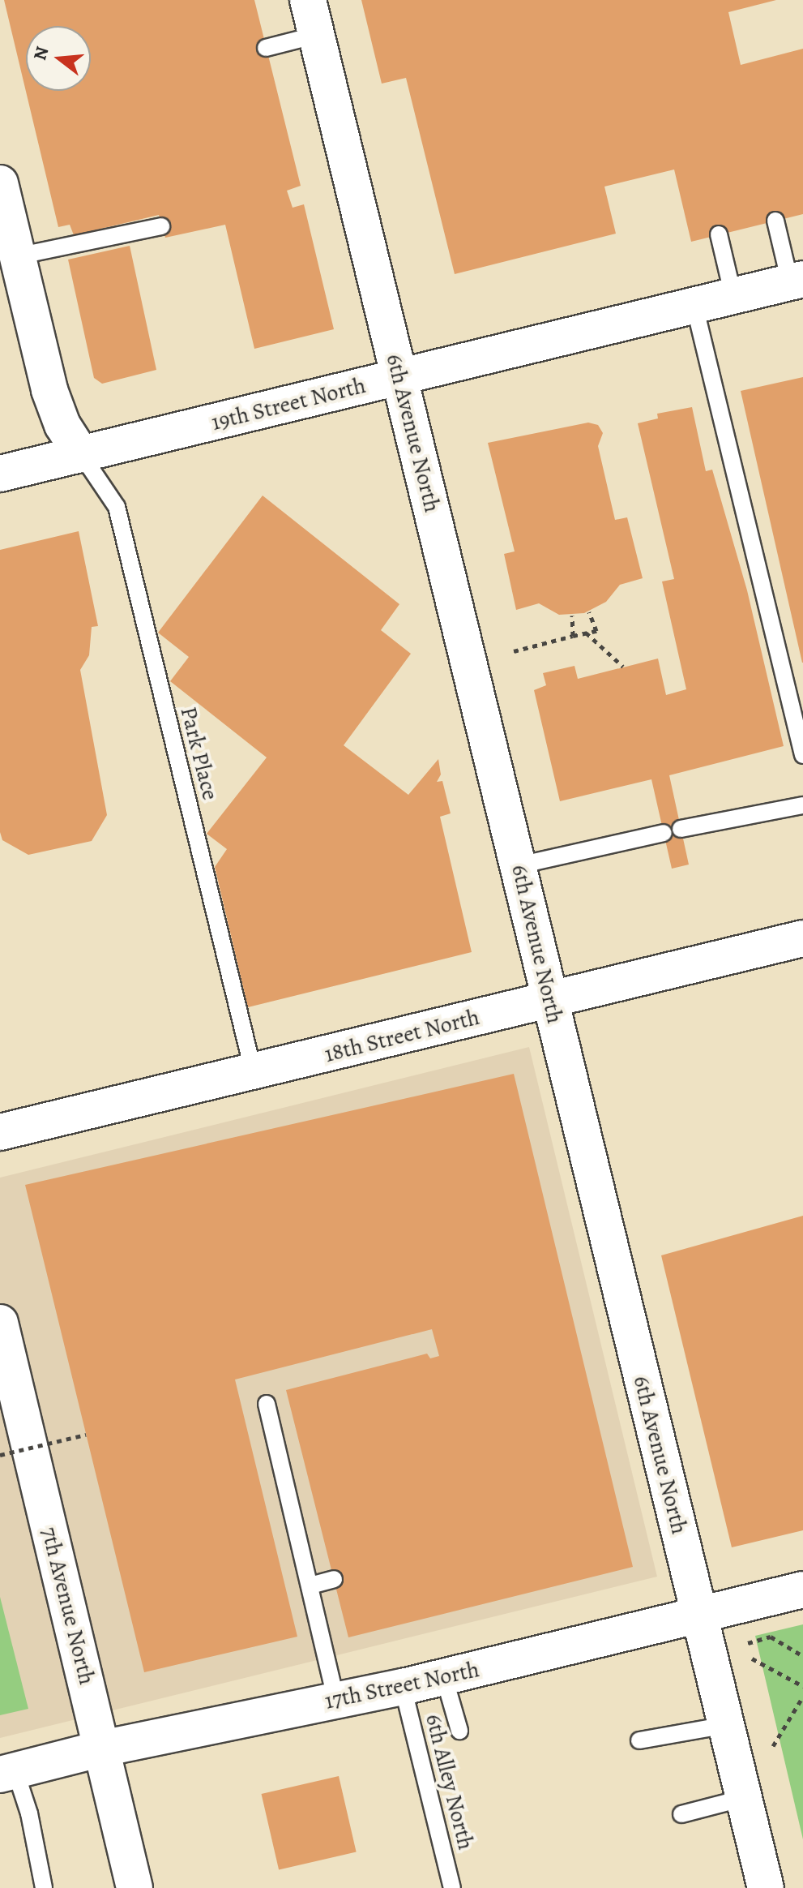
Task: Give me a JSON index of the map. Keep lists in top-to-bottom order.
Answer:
{
  "streets": {
    "main road": [
      "19th Street North",
      "6th Avenue North",
      "18th Street North",
      "7th Avenue North",
      "17th Street North"
    ],
    "lane": ["Park Place", "6th Alley North"]
  },
  "crossings": [
    ["19th Street North", "6th Avenue North"],
    ["19th Street North", "Park Place"],
    ["6th Avenue North", "18th Street North"],
    ["6th Avenue North", "17th Street North"],
    ["Park Place", "18th Street North"],
    ["7th Avenue North", "17th Street North"],
    ["17th Street North", "6th Alley North"]
  ],
  "north": "left"
}
